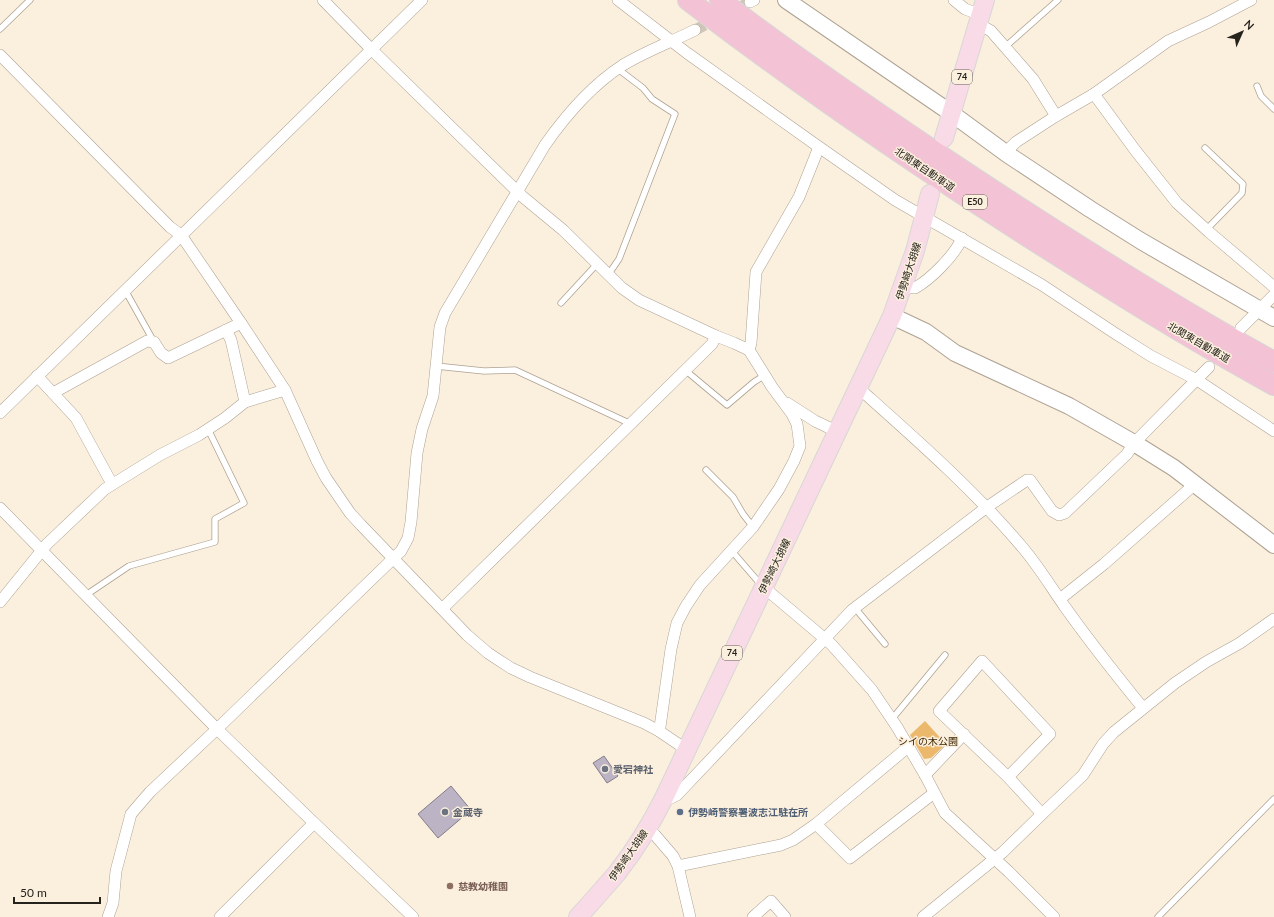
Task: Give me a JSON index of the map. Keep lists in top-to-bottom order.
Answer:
{
  "streets": {
    "highway": ["北関東自動車道", "E50"],
    "main road": ["74", "伊勢崎大胡線"]
  },
  "parks": ["シイの木公園"],
  "places": [
    "愛宕神社",
    "金蔵寺",
    "伊勢崎警察署波志江駐在所",
    "慈教幼稚園"
  ],
  "scale_bar": "50 m",
  "north": "top right"
}
